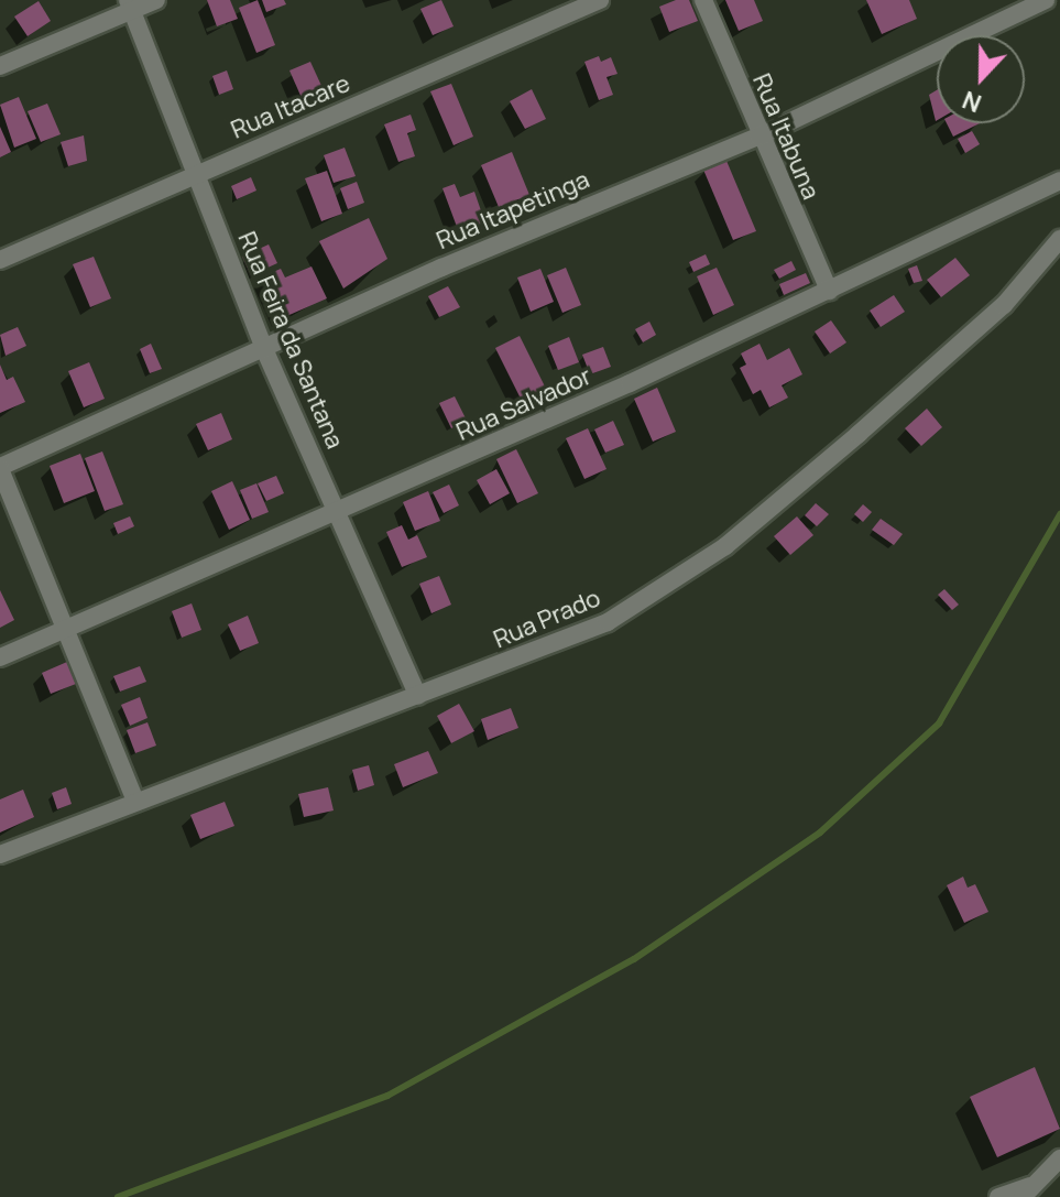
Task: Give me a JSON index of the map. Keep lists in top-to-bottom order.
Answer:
{
  "streets": {
    "street": [
      "Rua Itacare",
      "Rua Itabuna",
      "Rua Itapetinga",
      "Rua Feira da Santana",
      "Rua Salvador",
      "Rua Prado"
    ]
  },
  "crossings": [
    ["Rua Itacare", "Rua Feira da Santana"],
    ["Rua Itabuna", "Rua Itapetinga"],
    ["Rua Itabuna", "Rua Salvador"],
    ["Rua Itapetinga", "Rua Feira da Santana"],
    ["Rua Itapetinga", "Rua Salvador"],
    ["Rua Itapetinga", "Rua Prado"],
    ["Rua Feira da Santana", "Rua Salvador"],
    ["Rua Feira da Santana", "Rua Prado"]
  ],
  "north": "bottom"
}
